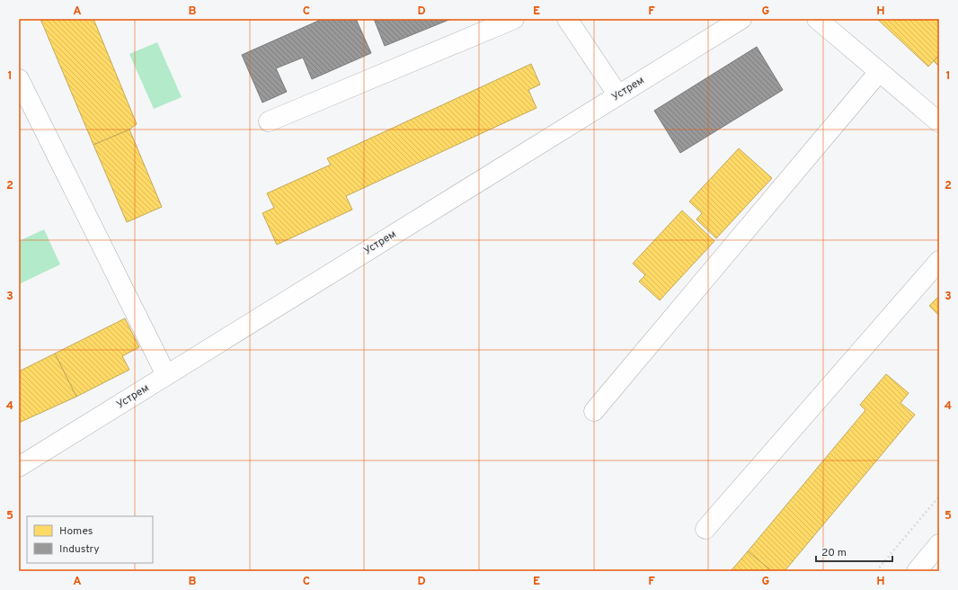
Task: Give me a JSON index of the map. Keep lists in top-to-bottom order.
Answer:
{
  "streets": {
    "street": ["Устрем"]
  },
  "legend": ["Homes", "Industry"],
  "scale_bar": "20 m",
  "grid": {
    "columns": [
      "A",
      "B",
      "C",
      "D",
      "E",
      "F",
      "G",
      "H"
    ],
    "rows": [
      "1",
      "2",
      "3",
      "4",
      "5"
    ]
  }
}
